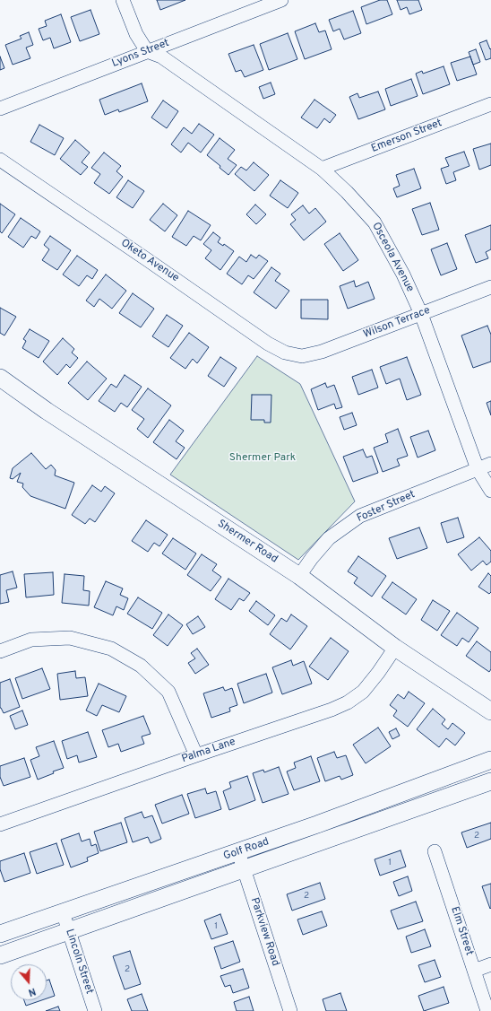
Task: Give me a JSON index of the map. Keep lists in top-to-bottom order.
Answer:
{
  "streets": {
    "main road": ["Shermer Road", "Golf Road"],
    "street": [
      "Lyons Street",
      "Emerson Street",
      "Osceola Avenue",
      "Oketo Avenue",
      "Wilson Terrace",
      "Foster Street",
      "Palma Lane",
      "Elm Street",
      "Parkview Road",
      "Lincoln Street"
    ]
  },
  "crossings": [
    ["Lyons Street", "Osceola Avenue"],
    ["Emerson Street", "Osceola Avenue"],
    ["Osceola Avenue", "Wilson Terrace"],
    ["Osceola Avenue", "Foster Street"],
    ["Oketo Avenue", "Wilson Terrace"],
    ["Foster Street", "Shermer Road"],
    ["Shermer Road", "Palma Lane"],
    ["Golf Road", "Parkview Road"],
    ["Golf Road", "Lincoln Street"]
  ],
  "parks": ["Shermer Park"],
  "house_numbers": [
    "2",
    "1",
    "2",
    "1",
    "2"
  ],
  "north": "bottom"
}
